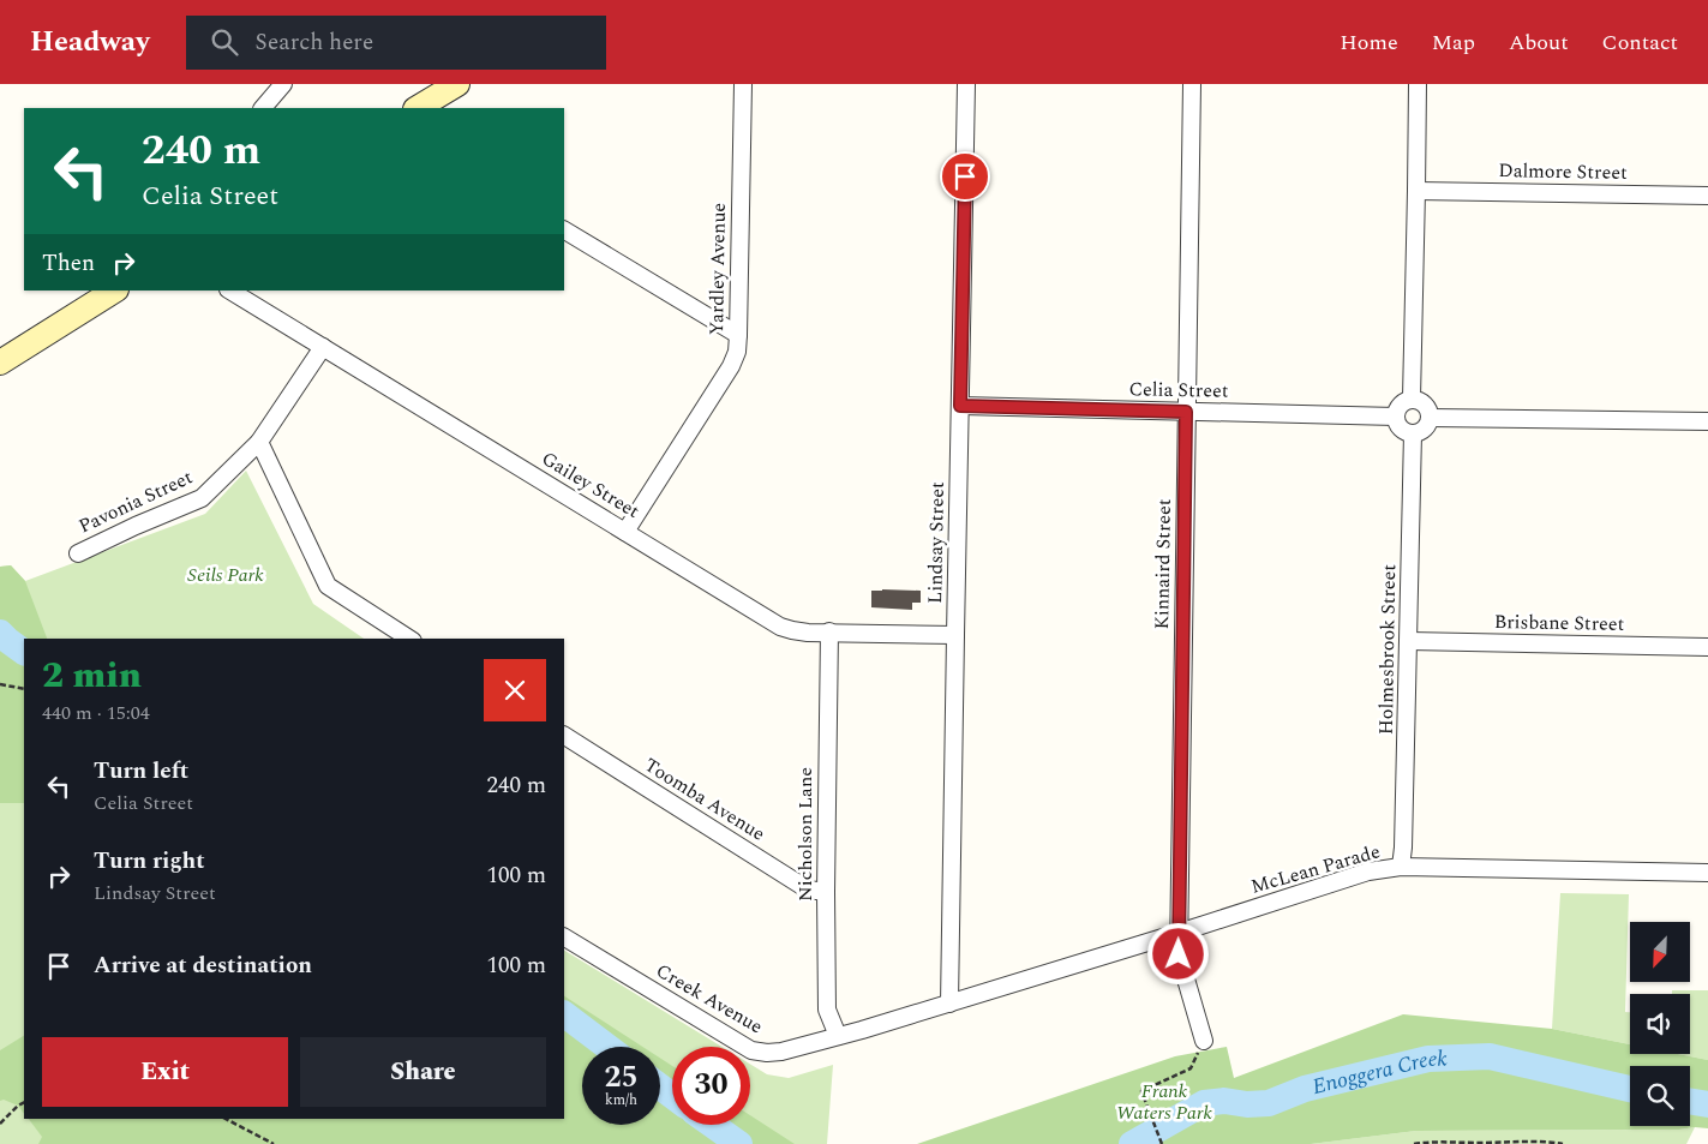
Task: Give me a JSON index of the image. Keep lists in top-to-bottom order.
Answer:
{
  "streets": {
    "street": [
      "Dalmore Street",
      "Yardley Avenue",
      "Celia Street",
      "Gailey Street",
      "Pavonia Street",
      "Lindsay Street",
      "Kinnaird Street",
      "Brisbane Street",
      "Holmesbrook Street",
      "Toomba Avenue",
      "Nicholson Lane",
      "McLean Parade",
      "Creek Avenue"
    ]
  },
  "crossings": [
    ["Yardley Avenue", "Gailey Street"],
    ["Celia Street", "Lindsay Street"],
    ["Celia Street", "Kinnaird Street"],
    ["Celia Street", "Holmesbrook Street"],
    ["Gailey Street", "Pavonia Street"],
    ["Gailey Street", "Lindsay Street"],
    ["Gailey Street", "Nicholson Lane"],
    ["Lindsay Street", "McLean Parade"],
    ["Lindsay Street", "Creek Avenue"],
    ["Kinnaird Street", "McLean Parade"],
    ["Brisbane Street", "Holmesbrook Street"],
    ["Holmesbrook Street", "McLean Parade"],
    ["Toomba Avenue", "Nicholson Lane"],
    ["Nicholson Lane", "Creek Avenue"],
    ["McLean Parade", "Creek Avenue"]
  ],
  "water": ["Enoggera Creek"],
  "parks": ["Seils Park", "Frank Waters Park"],
  "north": "bottom left",
  "page": {
    "header": "Headway",
    "search": "Search here",
    "nav": [
      "Home",
      "Map",
      "About",
      "Contact"
    ],
    "turn": ["240 m", "Celia Street"],
    "then": "Then",
    "heading": ["2 min", "440 m · 15:04"],
    "list": [
      {
        "name": "Turn left",
        "note": "Celia Street",
        "value": "240 m"
      },
      {
        "name": "Turn right",
        "note": "Lindsay Street",
        "value": "100 m"
      },
      {
        "name": "Arrive at destination",
        "value": "100 m"
      }
    ],
    "buttons": ["Exit", "Share"],
    "speed": "25 km/h",
    "limit": "30"
  }
}
